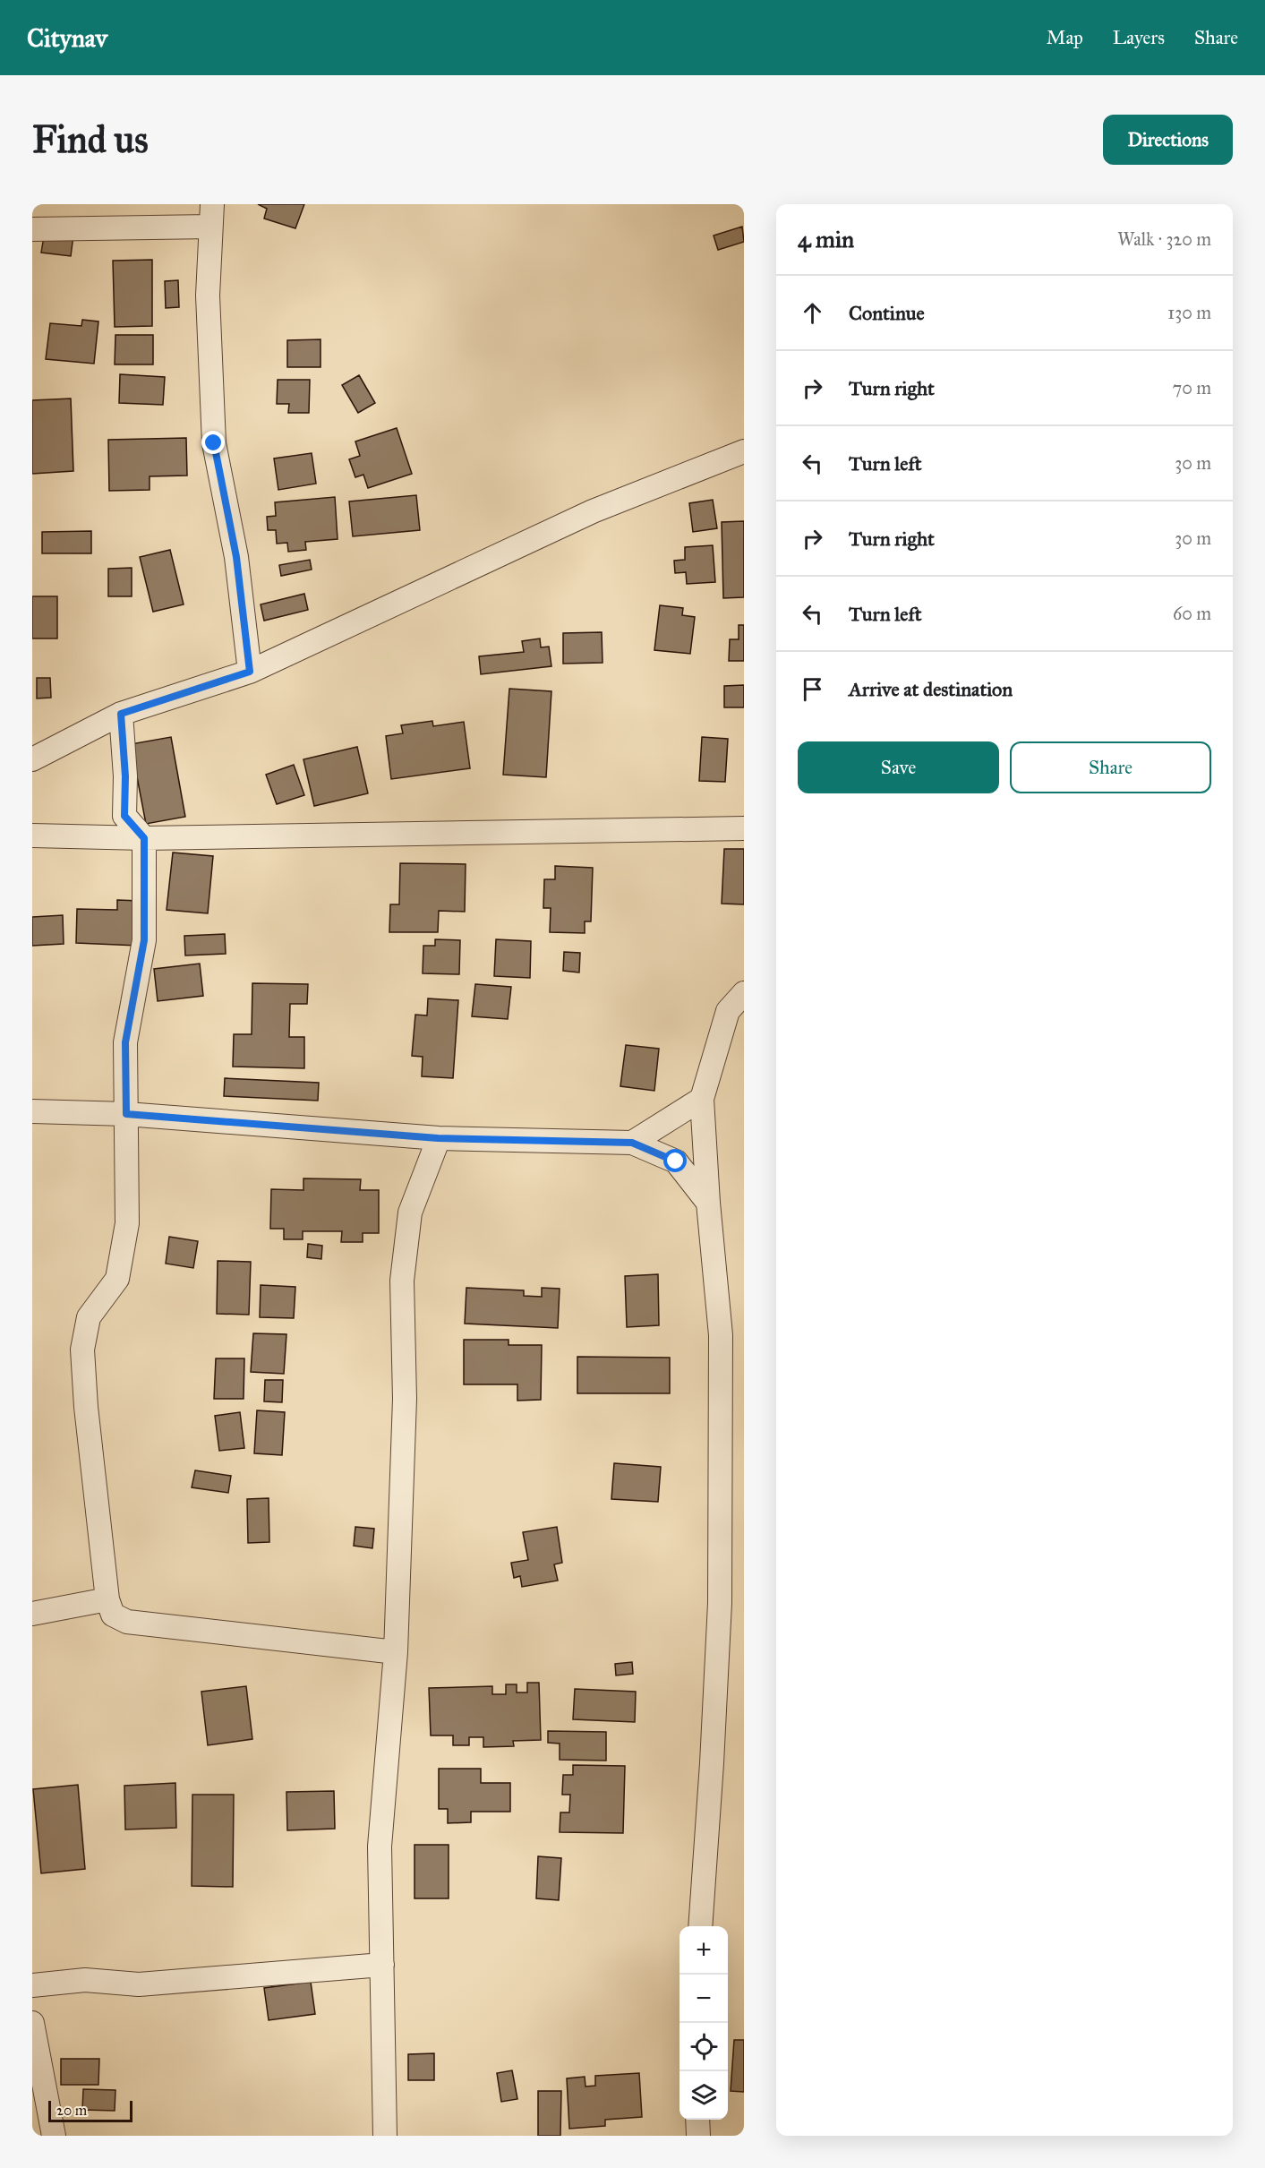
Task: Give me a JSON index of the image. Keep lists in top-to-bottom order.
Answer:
{
  "scale_bar": "20 m",
  "page": {
    "header": "Citynav",
    "nav": ["Map", "Layers", "Share"],
    "buttons": [
      "Directions",
      ["Save", "Share"]
    ],
    "title": "Find us",
    "heading": ["4 min", "Walk · 320 m"],
    "list": [
      ["Continue", "130 m"],
      ["Turn right", "70 m"],
      ["Turn left", "30 m"],
      ["Turn right", "30 m"],
      ["Turn left", "60 m"],
      "Arrive at destination"
    ],
    "map_buttons": ["+", "−"],
    "scale": "20 m"
  }
}
